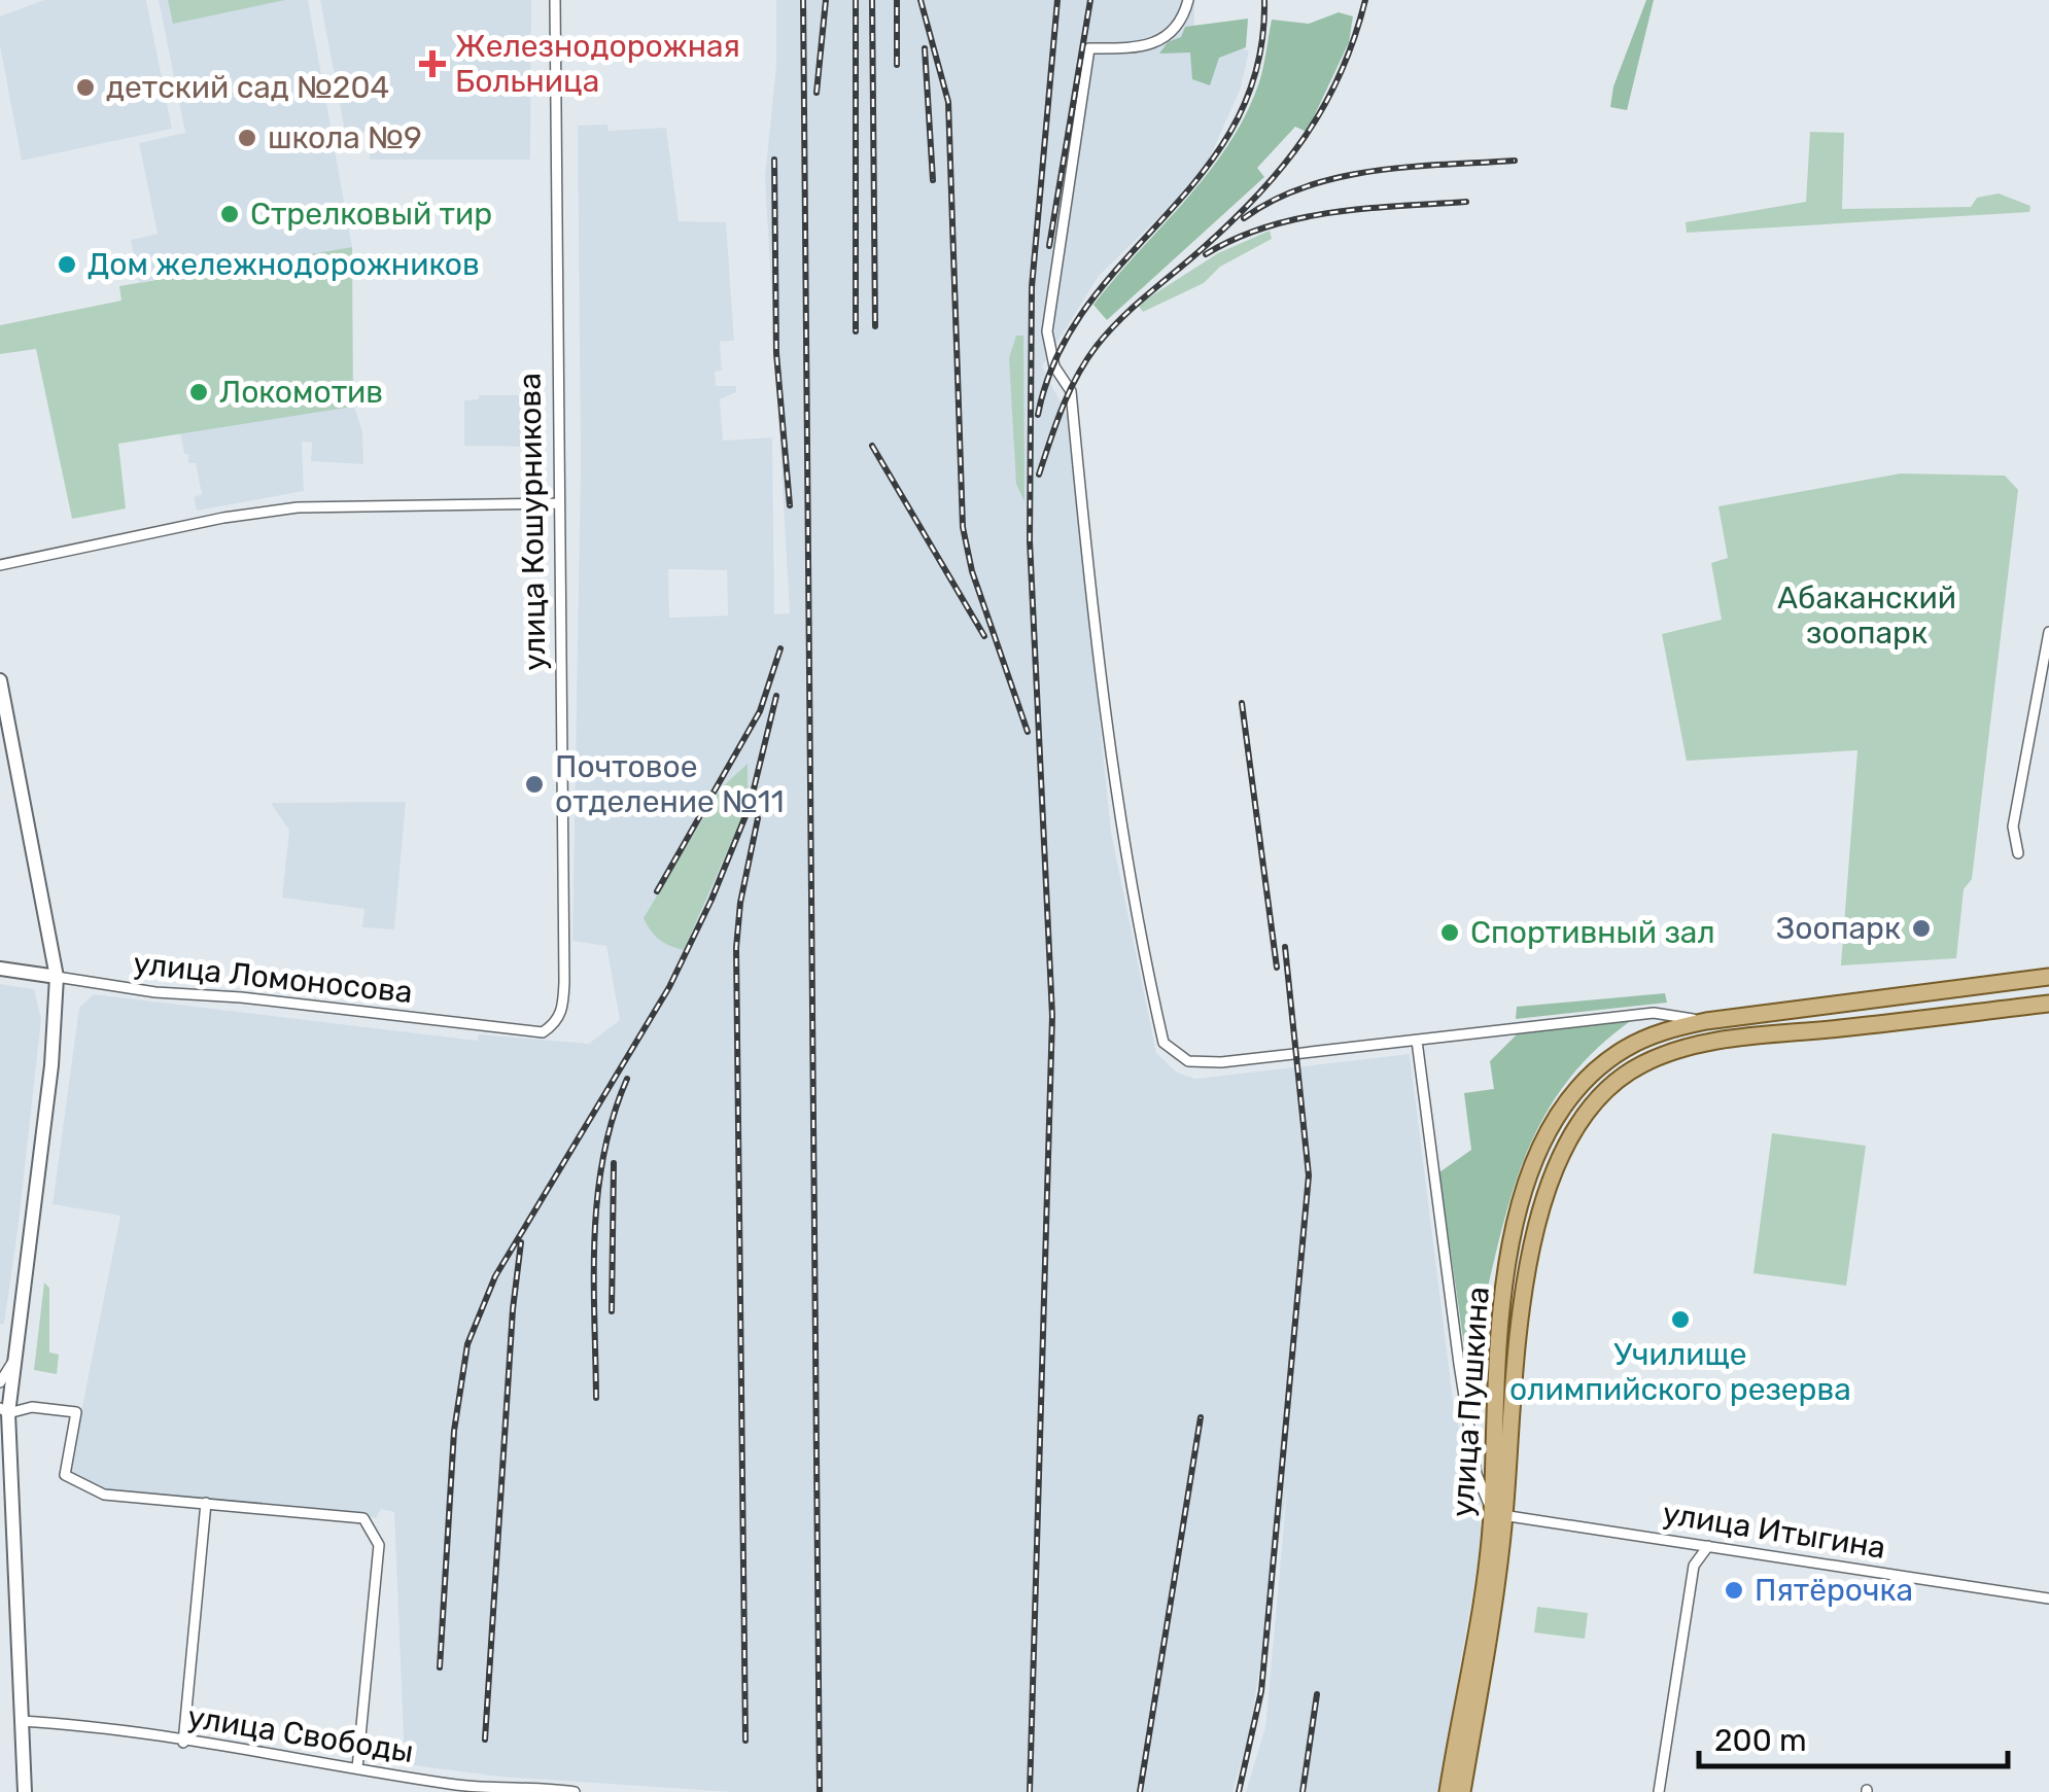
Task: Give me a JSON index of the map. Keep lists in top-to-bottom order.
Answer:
{
  "streets": {
    "main road": ["улица Пушкина"],
    "street": [
      "улица Кошурникова",
      "улица Ломоносова",
      "улица Итыгина",
      "улица Свободы"
    ]
  },
  "crossings": [
    ["улица Кошурникова", "улица Ломоносова"],
    ["улица Пушкина", "улица Итыгина"]
  ],
  "parks": ["Абаканский зоопарк"],
  "places": {
    "health": ["Железнодорожная Больница"],
    "other": [
      "детский сад №204",
      "школа №9",
      "Стрелковый тир",
      "Дом жележнодорожников",
      "Локомотив",
      "Почтовое отделение №11",
      "Зоопарк",
      "Спортивный зал",
      "Училище олимпийского резерва",
      "Пятёрочка"
    ]
  },
  "scale_bar": "200 m"
}
